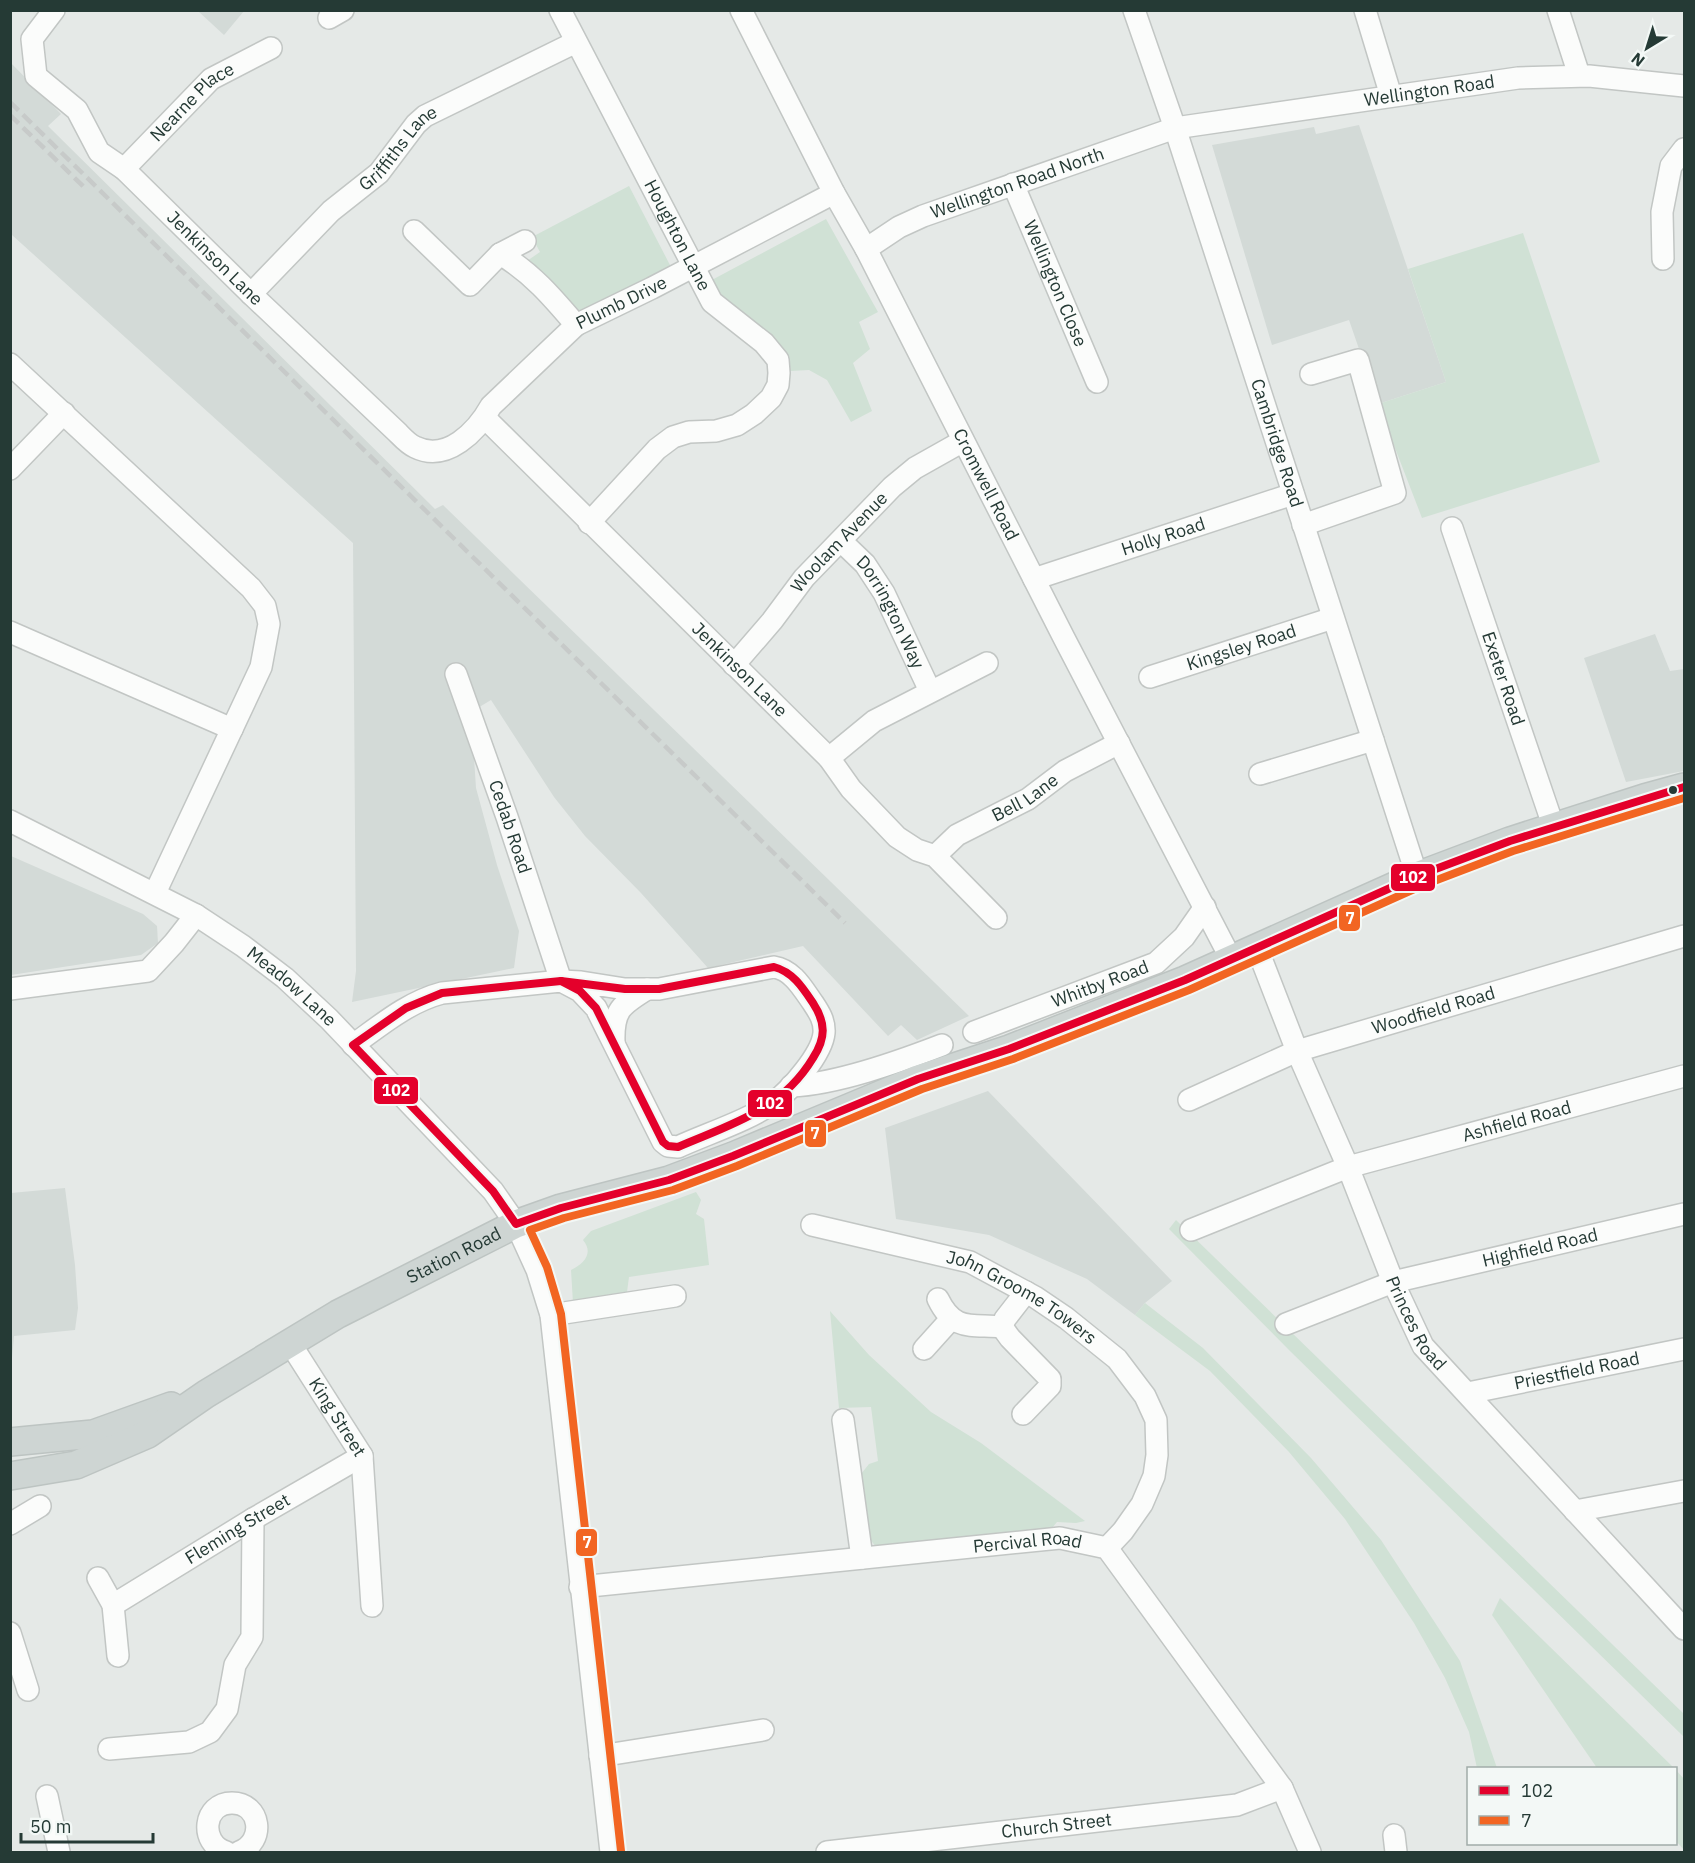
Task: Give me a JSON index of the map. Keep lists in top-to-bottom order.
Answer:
{
  "streets": {
    "main road": ["Whitby Road", "Station Road"],
    "street": [
      "Wellington Road",
      "Nearne Place",
      "Griffiths Lane",
      "Wellington Road North",
      "Houghton Lane",
      "Jenkinson Lane",
      "Wellington Close",
      "Plumb Drive",
      "Cambridge Road",
      "Cromwell Road",
      "Holly Road",
      "Woolam Avenue",
      "Dorrington Way",
      "Kingsley Road",
      "Exeter Road",
      "Bell Lane",
      "Cedab Road",
      "Meadow Lane",
      "Woodfield Road",
      "Ashfield Road",
      "Highfield Road",
      "John Groome Towers",
      "Princes Road",
      "Priestfield Road",
      "King Street",
      "Fleming Street",
      "Percival Road",
      "Church Street"
    ]
  },
  "crossings": [
    ["Wellington Road", "Wellington Road North"],
    ["Wellington Road", "Cambridge Road"],
    ["Nearne Place", "Jenkinson Lane"],
    ["Griffiths Lane", "Houghton Lane"],
    ["Griffiths Lane", "Jenkinson Lane"],
    ["Wellington Road North", "Wellington Close"],
    ["Wellington Road North", "Cambridge Road"],
    ["Wellington Road North", "Cromwell Road"],
    ["Houghton Lane", "Jenkinson Lane"],
    ["Houghton Lane", "Plumb Drive"],
    ["Jenkinson Lane", "Woolam Avenue"],
    ["Jenkinson Lane", "Dorrington Way"],
    ["Jenkinson Lane", "Bell Lane"],
    ["Plumb Drive", "Cromwell Road"],
    ["Cambridge Road", "Holly Road"],
    ["Cambridge Road", "Kingsley Road"],
    ["Cambridge Road", "Whitby Road"],
    ["Cromwell Road", "Holly Road"],
    ["Cromwell Road", "Woolam Avenue"],
    ["Cromwell Road", "Bell Lane"],
    ["Cromwell Road", "Whitby Road"],
    ["Woolam Avenue", "Dorrington Way"],
    ["Exeter Road", "Whitby Road"],
    ["Whitby Road", "Station Road"],
    ["Whitby Road", "Princes Road"],
    ["Meadow Lane", "Station Road"],
    ["Meadow Lane", "Percival Road"],
    ["Woodfield Road", "Princes Road"],
    ["Ashfield Road", "Princes Road"],
    ["Highfield Road", "Princes Road"],
    ["Station Road", "King Street"],
    ["John Groome Towers", "Percival Road"],
    ["Princes Road", "Priestfield Road"],
    ["King Street", "Fleming Street"],
    ["Percival Road", "Church Street"]
  ],
  "lines": ["transit line 102", "transit line 7"],
  "legend": ["102", "7"],
  "scale_bar": "50 m",
  "north": "bottom left"
}
